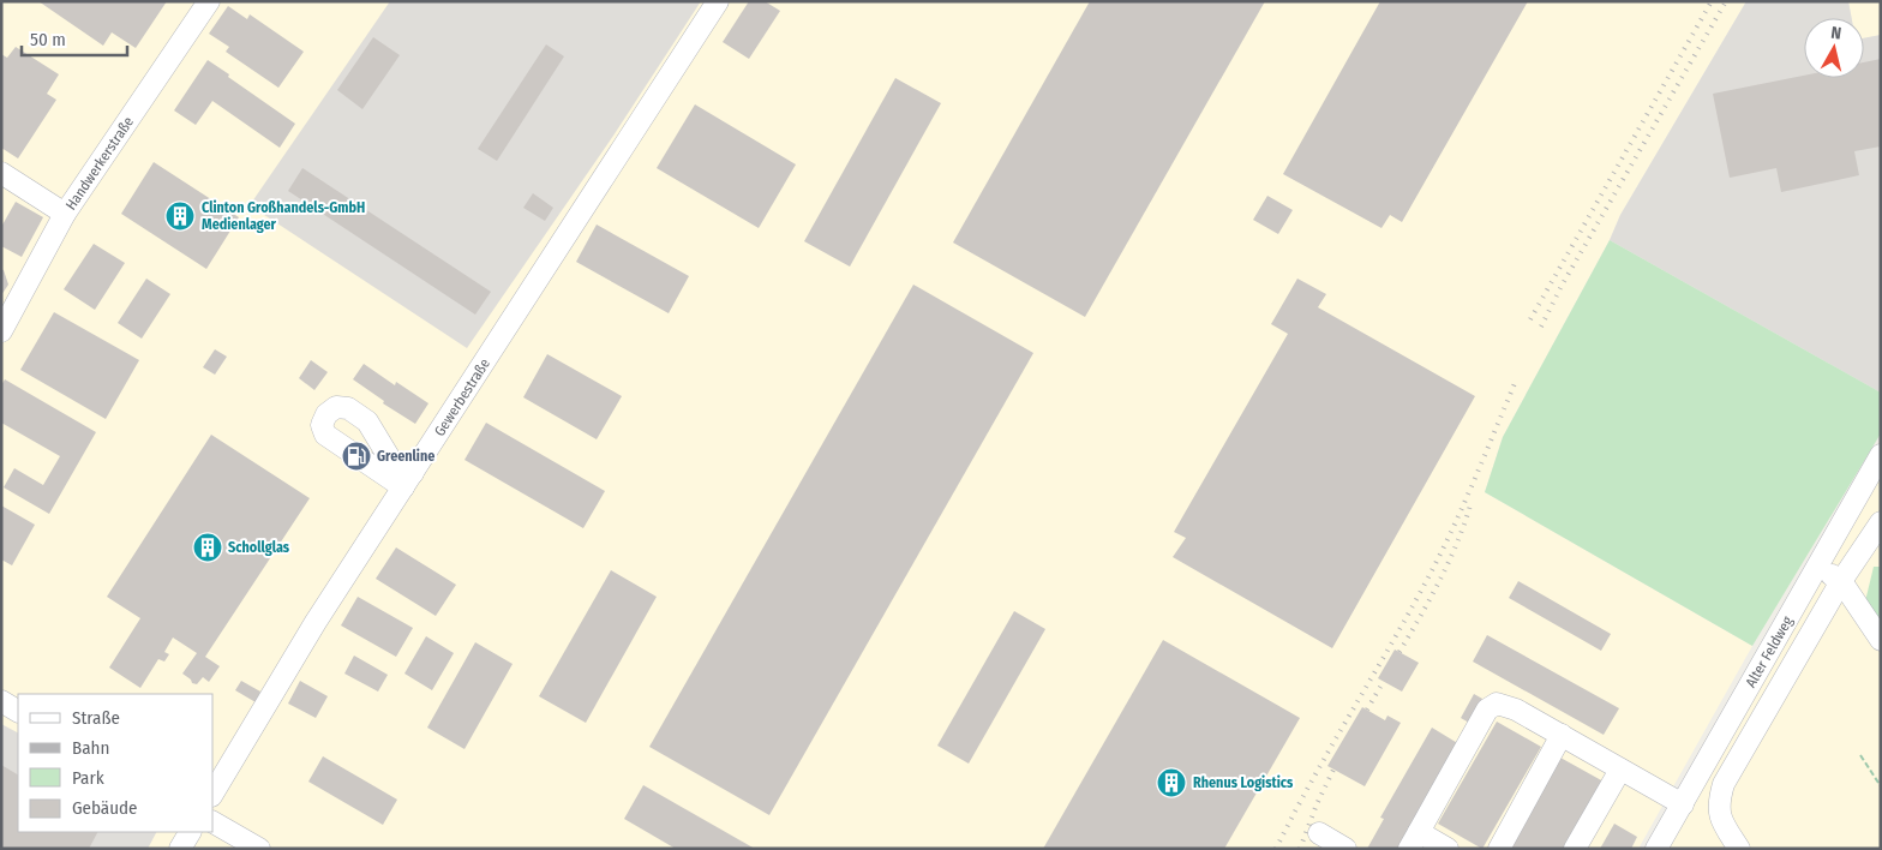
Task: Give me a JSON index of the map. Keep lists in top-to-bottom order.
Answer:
{
  "streets": {
    "street": ["Handwerkerstraße", "Gewerbestraße", "Alter Feldweg"]
  },
  "places": {
    "building": ["Clinton Großhandels-GmbH Medienlager", "Schollglas", "Rhenus Logistics"],
    "fuel station": ["Greenline"]
  },
  "legend": [
    "Straße",
    "Bahn",
    "Park",
    "Gebäude"
  ],
  "scale_bar": "50 m",
  "north": "top"
}
